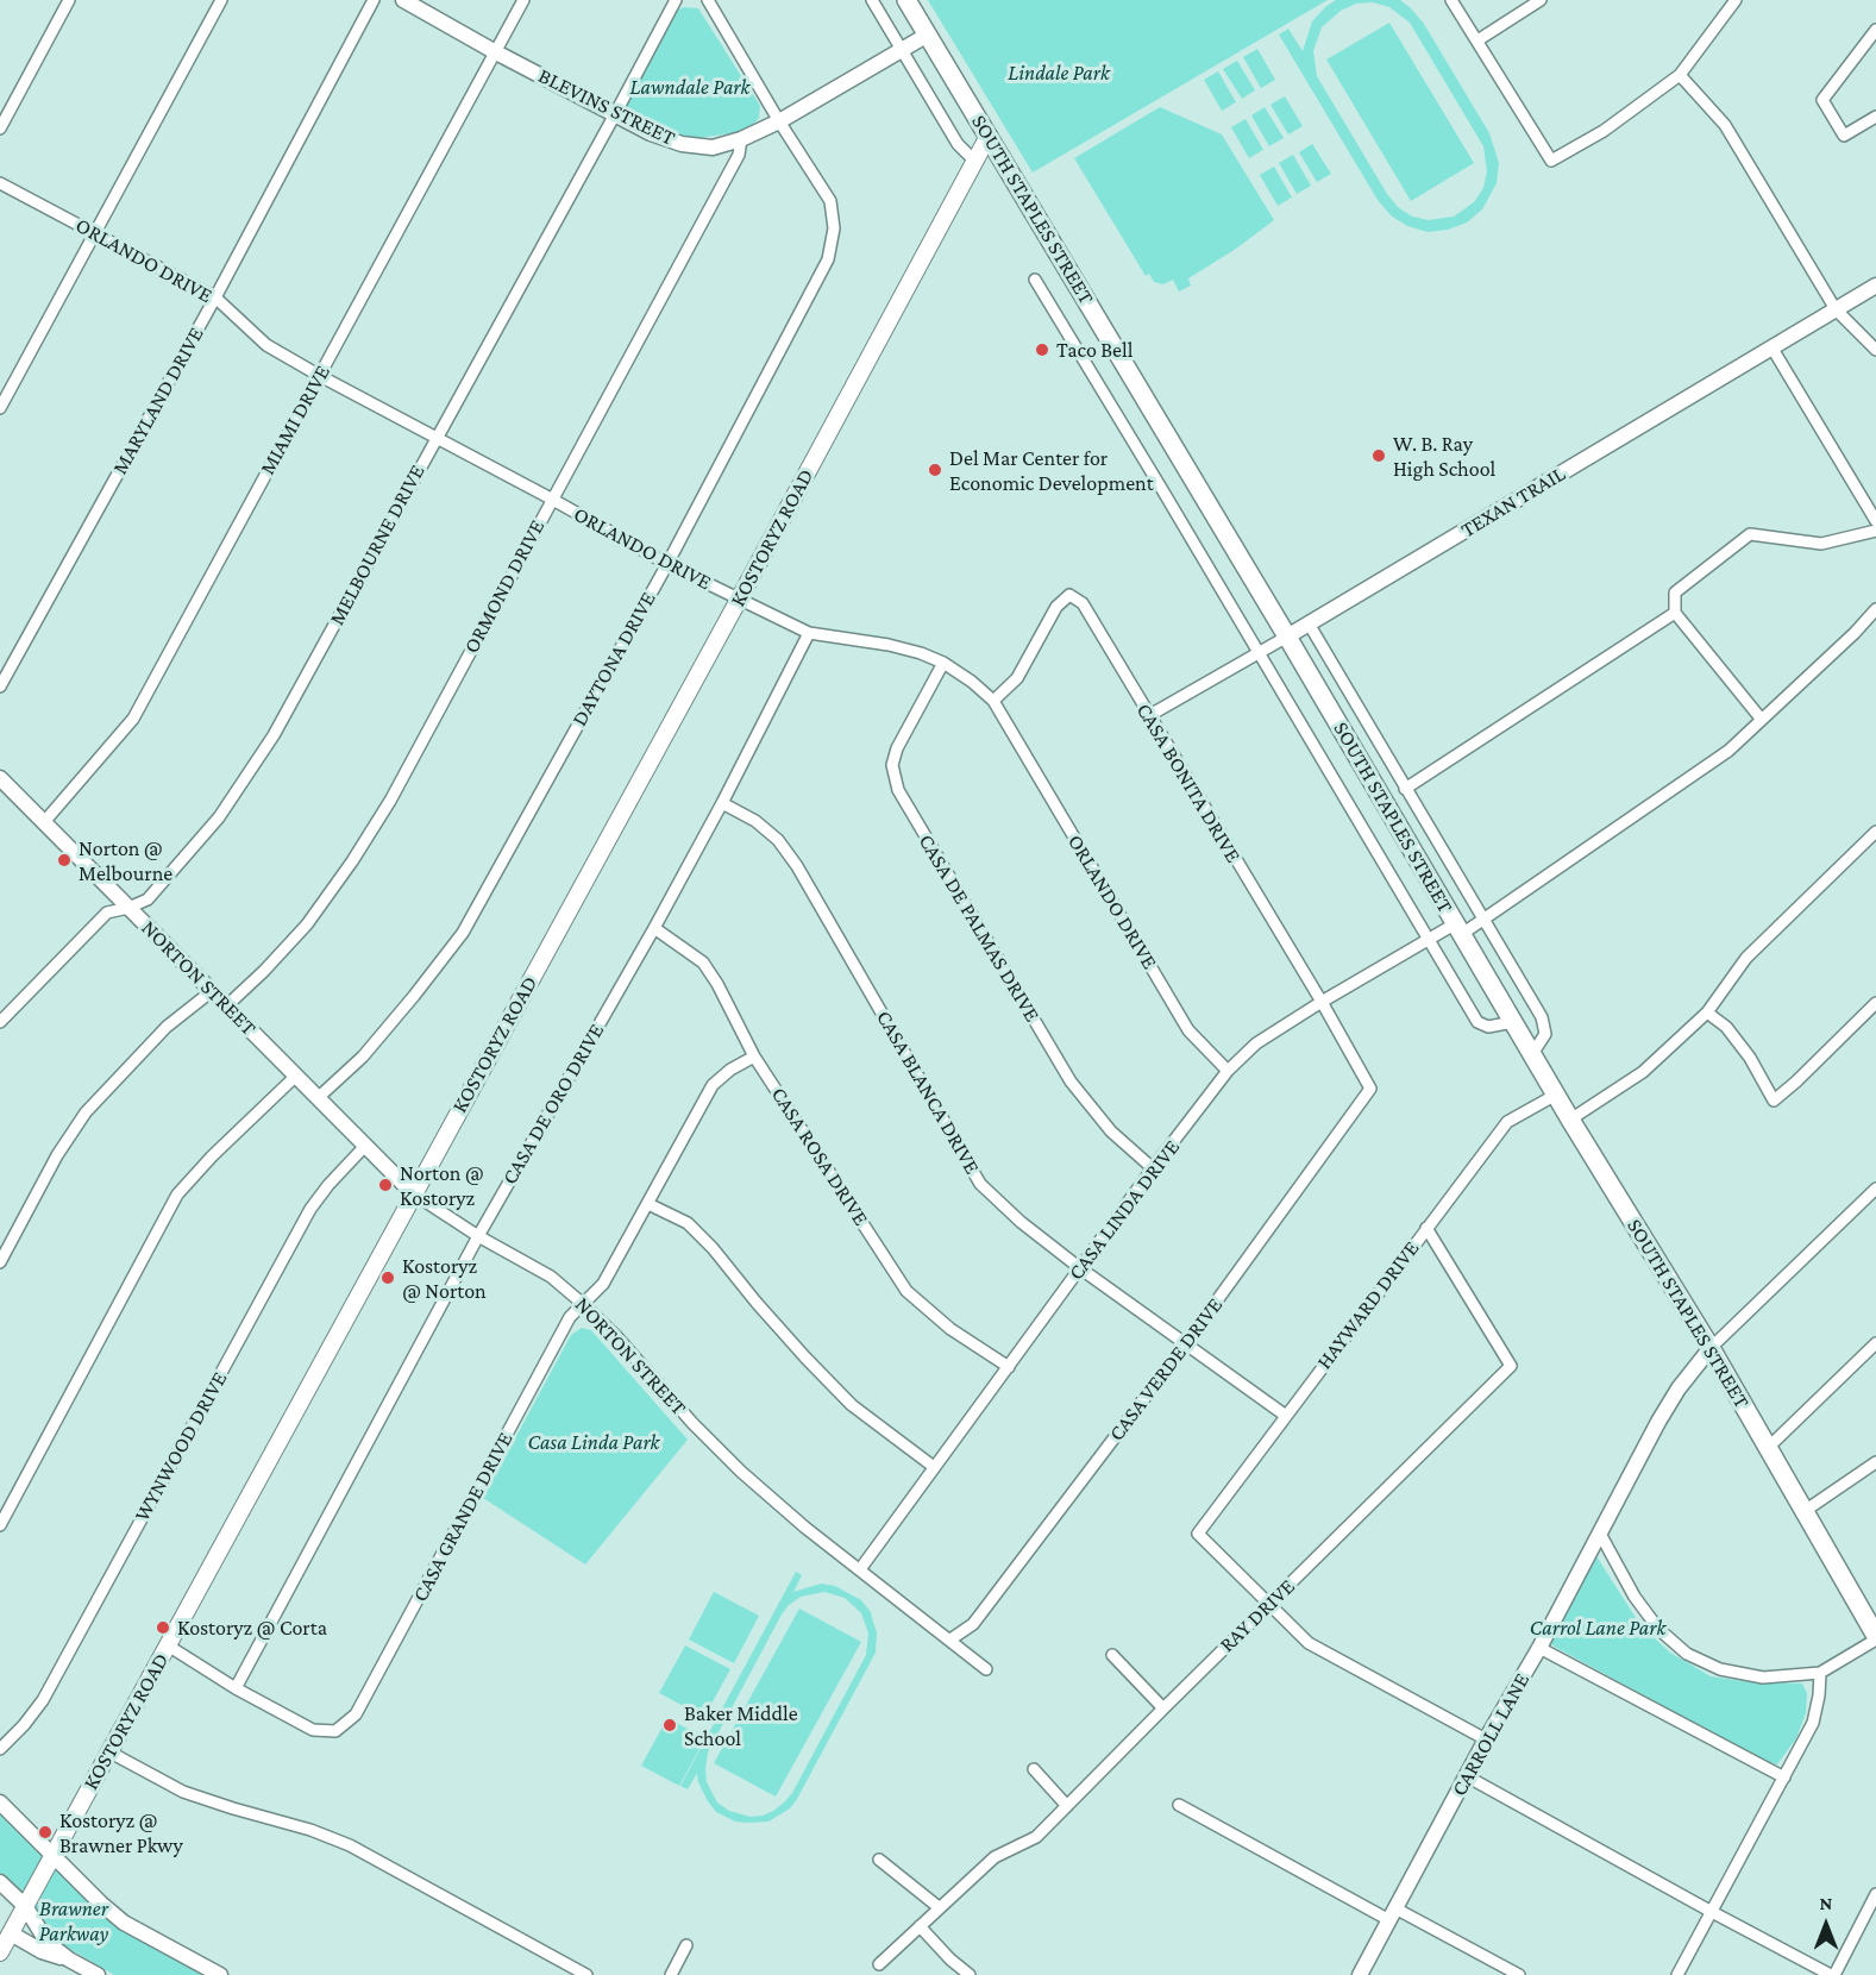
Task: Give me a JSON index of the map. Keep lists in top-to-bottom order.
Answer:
{
  "streets": {
    "main road": ["SOUTH STAPLES STREET", "KOSTORYZ ROAD"],
    "street": [
      "BLEVINS STREET",
      "ORLANDO DRIVE",
      "MARYLAND DRIVE",
      "MIAMI DRIVE",
      "TEXAN TRAIL",
      "MELBOURNE DRIVE",
      "ORMOND DRIVE",
      "DAYTONA DRIVE",
      "CASA BONITA DRIVE",
      "CASA DE PALMAS DRIVE",
      "NORTON STREET",
      "CASA BLANCA DRIVE",
      "CASA DE ORO DRIVE",
      "CASA ROSA DRIVE",
      "CASA LINDA DRIVE",
      "HAYWARD DRIVE",
      "CASA VERDE DRIVE",
      "WYNWOOD DRIVE",
      "CASA GRANDE DRIVE",
      "RAY DRIVE",
      "CARROLL LANE"
    ]
  },
  "crossings": [
    ["BLEVINS STREET", "SOUTH STAPLES STREET"],
    ["BLEVINS STREET", "MIAMI DRIVE"],
    ["BLEVINS STREET", "MELBOURNE DRIVE"],
    ["BLEVINS STREET", "ORMOND DRIVE"],
    ["BLEVINS STREET", "DAYTONA DRIVE"],
    ["SOUTH STAPLES STREET", "TEXAN TRAIL"],
    ["SOUTH STAPLES STREET", "KOSTORYZ ROAD"],
    ["SOUTH STAPLES STREET", "CASA LINDA DRIVE"],
    ["SOUTH STAPLES STREET", "HAYWARD DRIVE"],
    ["SOUTH STAPLES STREET", "CARROLL LANE"],
    ["ORLANDO DRIVE", "MARYLAND DRIVE"],
    ["ORLANDO DRIVE", "MIAMI DRIVE"],
    ["ORLANDO DRIVE", "KOSTORYZ ROAD"],
    ["ORLANDO DRIVE", "MELBOURNE DRIVE"],
    ["ORLANDO DRIVE", "ORMOND DRIVE"],
    ["ORLANDO DRIVE", "DAYTONA DRIVE"],
    ["ORLANDO DRIVE", "CASA BONITA DRIVE"],
    ["ORLANDO DRIVE", "CASA DE PALMAS DRIVE"],
    ["ORLANDO DRIVE", "CASA DE ORO DRIVE"],
    ["ORLANDO DRIVE", "CASA LINDA DRIVE"],
    ["MIAMI DRIVE", "NORTON STREET"],
    ["TEXAN TRAIL", "CASA BONITA DRIVE"],
    ["KOSTORYZ ROAD", "NORTON STREET"],
    ["MELBOURNE DRIVE", "NORTON STREET"],
    ["ORMOND DRIVE", "NORTON STREET"],
    ["DAYTONA DRIVE", "NORTON STREET"],
    ["CASA BONITA DRIVE", "CASA LINDA DRIVE"],
    ["CASA BONITA DRIVE", "CASA VERDE DRIVE"],
    ["CASA DE PALMAS DRIVE", "CASA LINDA DRIVE"],
    ["NORTON STREET", "CASA DE ORO DRIVE"],
    ["NORTON STREET", "CASA LINDA DRIVE"],
    ["NORTON STREET", "CASA VERDE DRIVE"],
    ["NORTON STREET", "WYNWOOD DRIVE"],
    ["NORTON STREET", "CASA GRANDE DRIVE"],
    ["CASA BLANCA DRIVE", "CASA DE ORO DRIVE"],
    ["CASA BLANCA DRIVE", "CASA LINDA DRIVE"],
    ["CASA BLANCA DRIVE", "HAYWARD DRIVE"],
    ["CASA BLANCA DRIVE", "CASA VERDE DRIVE"],
    ["CASA DE ORO DRIVE", "CASA ROSA DRIVE"],
    ["CASA DE ORO DRIVE", "CASA GRANDE DRIVE"],
    ["CASA ROSA DRIVE", "CASA LINDA DRIVE"],
    ["CASA ROSA DRIVE", "CASA GRANDE DRIVE"],
    ["HAYWARD DRIVE", "RAY DRIVE"]
  ],
  "parks": [
    "Lindale Park",
    "Lawndale Park",
    "Casa Linda Park",
    "Carrol Lane Park",
    "Brawner Parkway"
  ],
  "places": [
    "Taco Bell",
    "W. B. Ray High School",
    "Del Mar Center for Economic Development",
    "Norton @ Melbourne",
    "Norton @ Kostoryz",
    "Kostoryz @ Norton",
    "Kostoryz @ Corta",
    "Baker Middle School",
    "Kostoryz @ Brawner Pkwy"
  ],
  "north": "top"
}
